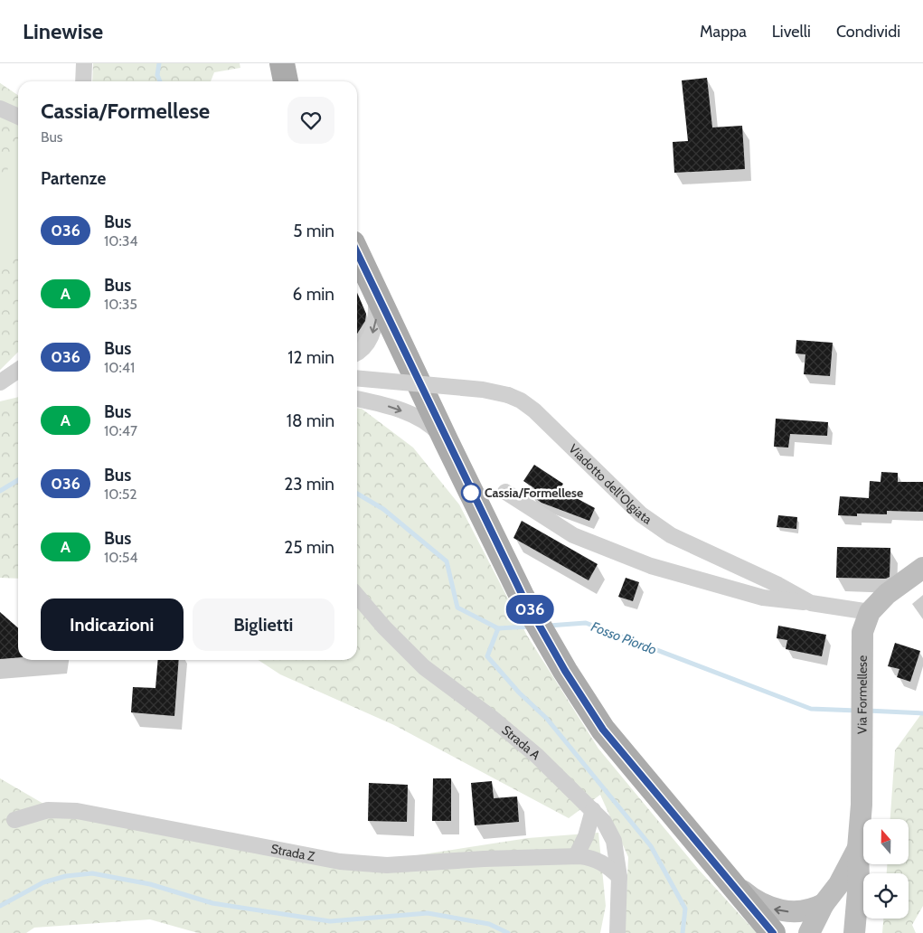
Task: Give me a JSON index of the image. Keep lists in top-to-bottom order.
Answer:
{
  "streets": {
    "street": [
      "Viadotto dell'Olgiata",
      "Via Formellese",
      "Strada A",
      "Strada Z"
    ]
  },
  "crossings": [
    ["Viadotto dell'Olgiata", "Via Formellese"],
    ["Strada A", "Strada Z"]
  ],
  "water": ["Fosso Piordo"],
  "places": ["Cassia/Formellese"],
  "lines": ["bus line 036"],
  "north": "top",
  "page": {
    "header": "Linewise",
    "nav": ["Mappa", "Livelli", "Condividi"],
    "on_map": "036",
    "heading": [
      ["Cassia/Formellese", "Bus"],
      "Partenze"
    ],
    "list": [
      {
        "mark": "036",
        "name": "Bus",
        "note": "10:34",
        "value": "5 min"
      },
      {
        "mark": "A",
        "name": "Bus",
        "note": "10:35",
        "value": "6 min"
      },
      {
        "mark": "036",
        "name": "Bus",
        "note": "10:41",
        "value": "12 min"
      },
      {
        "mark": "A",
        "name": "Bus",
        "note": "10:47",
        "value": "18 min"
      },
      {
        "mark": "036",
        "name": "Bus",
        "note": "10:52",
        "value": "23 min"
      },
      {
        "mark": "A",
        "name": "Bus",
        "note": "10:54",
        "value": "25 min"
      }
    ],
    "buttons": ["Indicazioni", "Biglietti"]
  }
}
